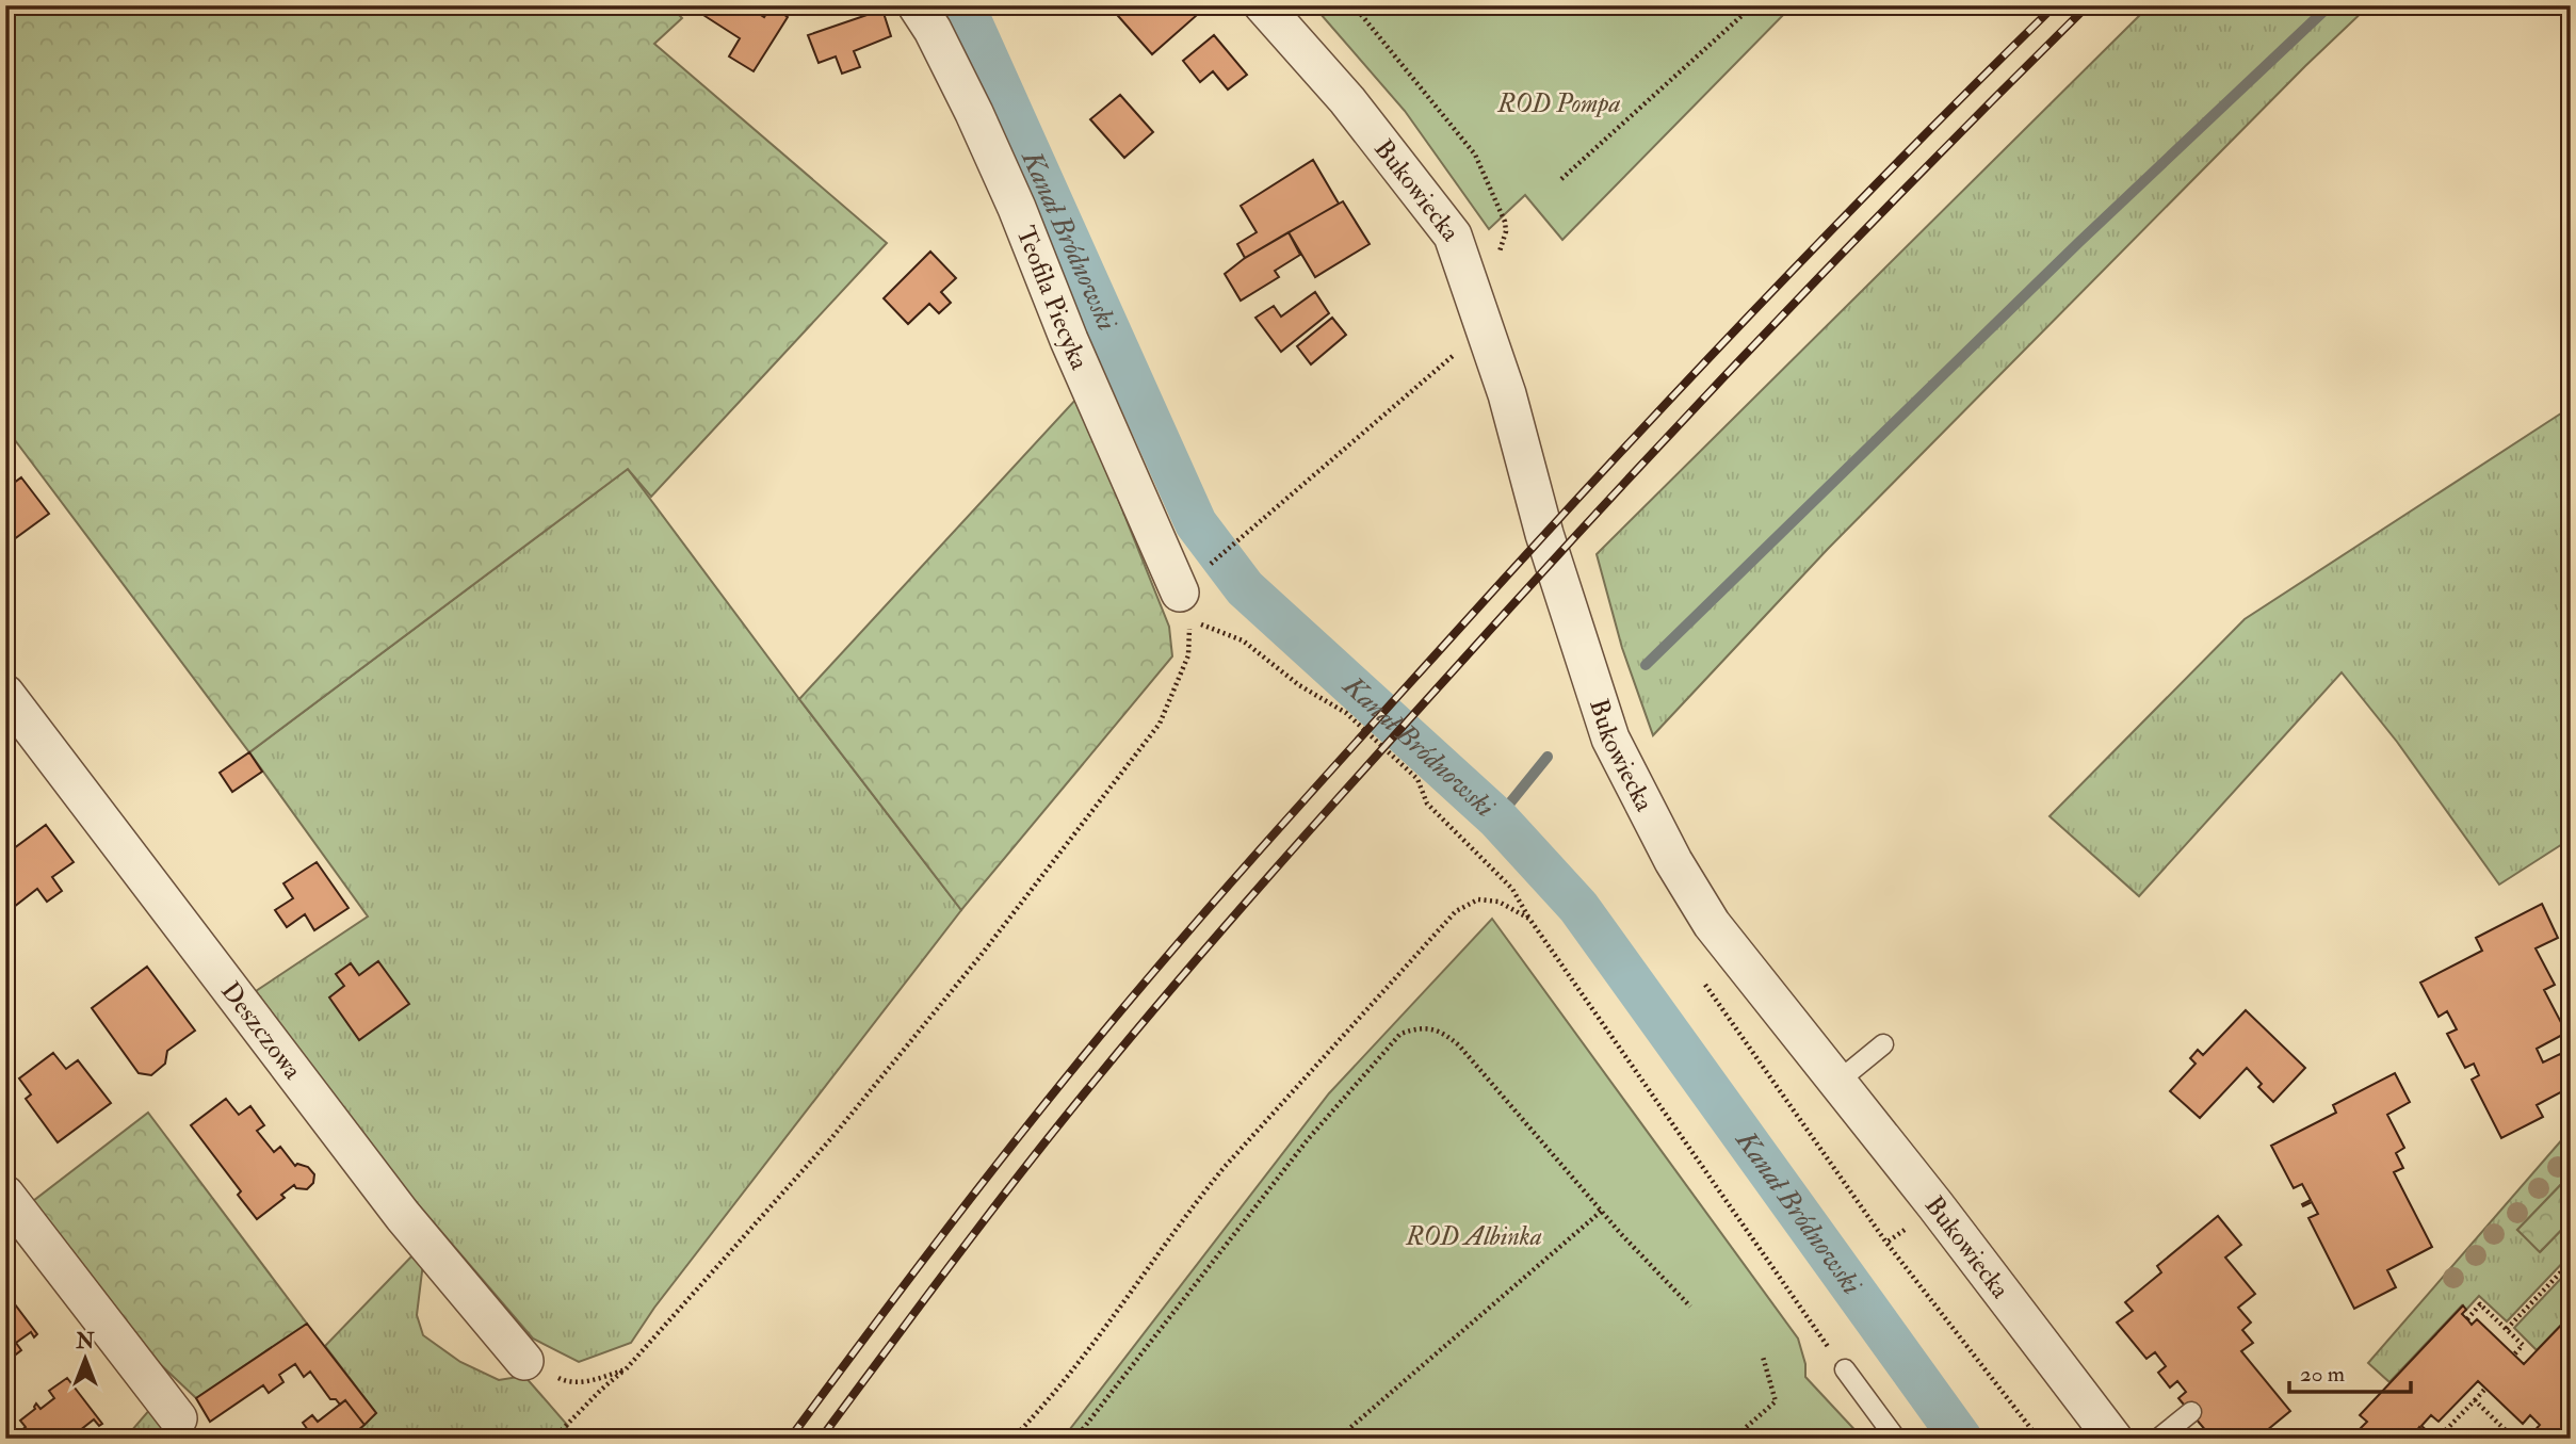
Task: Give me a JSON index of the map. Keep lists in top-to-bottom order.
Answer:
{
  "streets": {
    "street": ["Bukowiecka", "Teofila Piecyka", "Deszczowa"]
  },
  "water": ["Kanał Bródnowski"],
  "parks": ["ROD Pompa", "ROD Albinka"],
  "scale_bar": "20 m",
  "north": "top"
}
